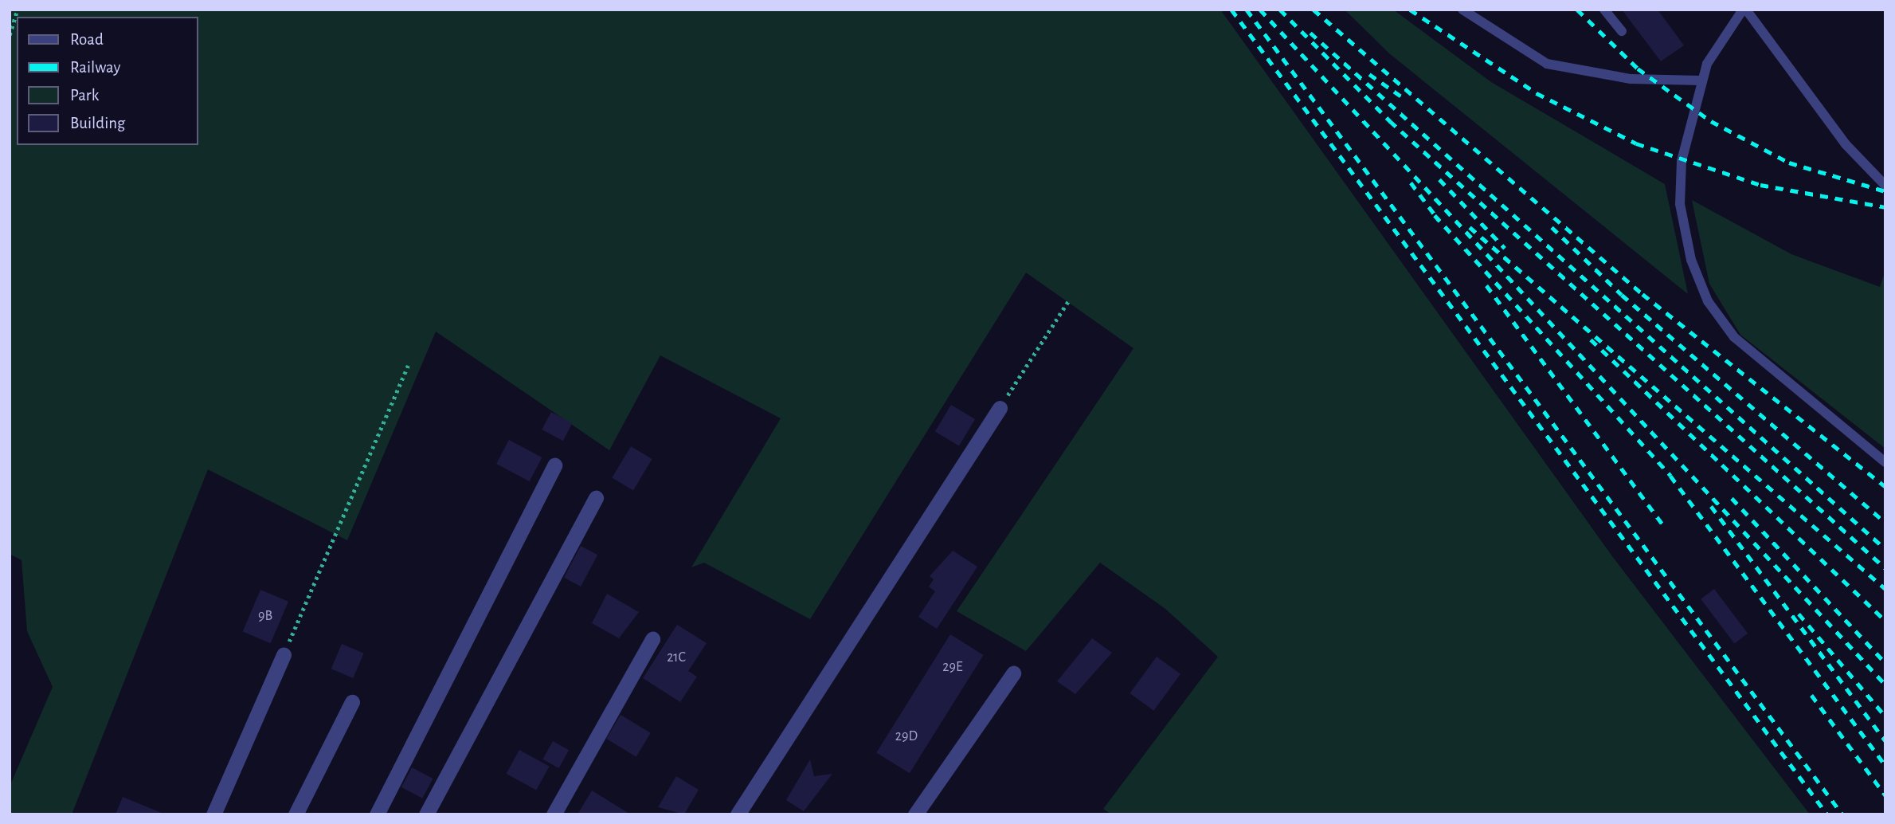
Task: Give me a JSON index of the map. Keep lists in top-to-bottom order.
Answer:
{
  "house_numbers": [
    "9B",
    "21C",
    "29E",
    "29D"
  ],
  "legend": [
    "Road",
    "Railway",
    "Park",
    "Building"
  ]
}
